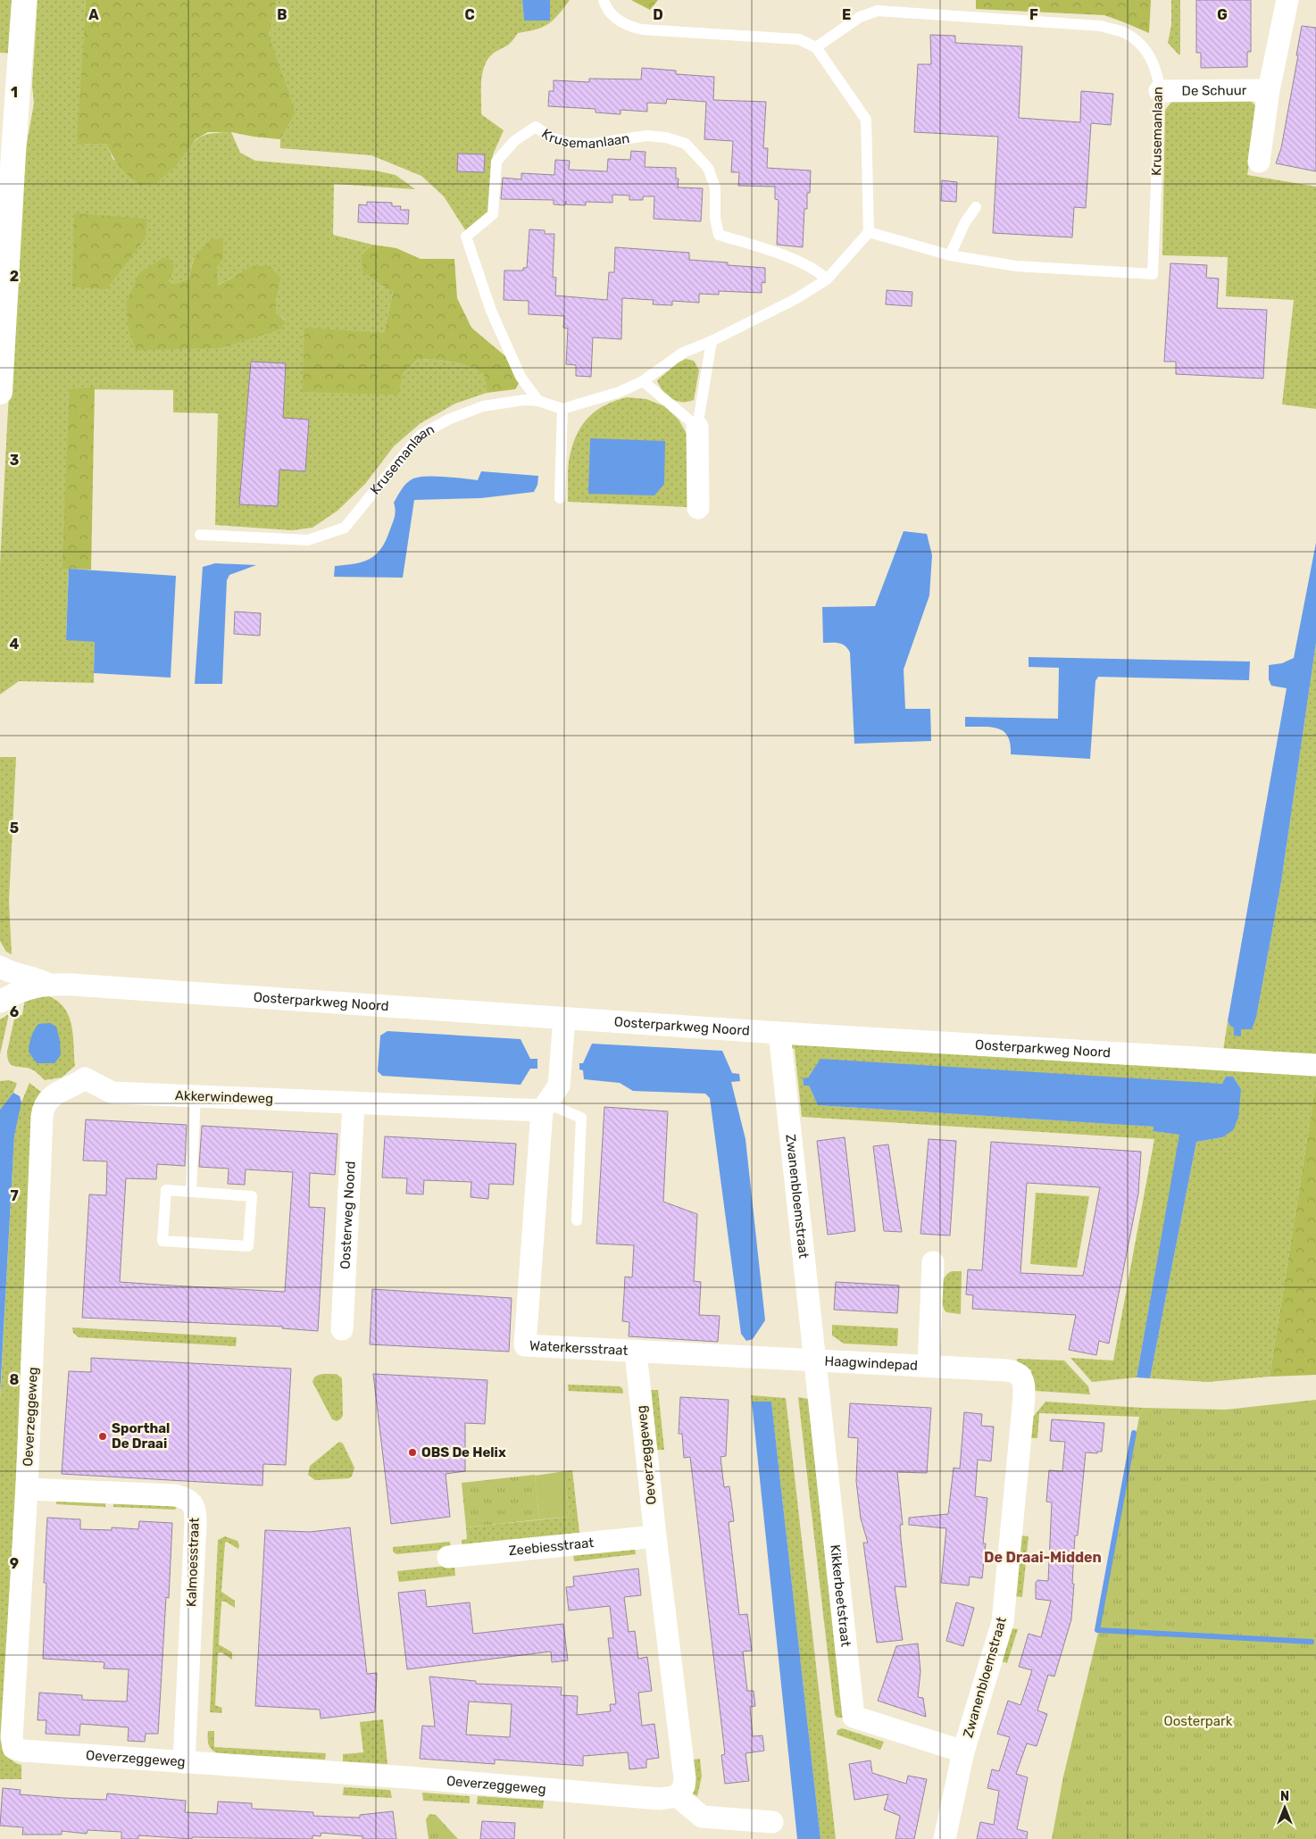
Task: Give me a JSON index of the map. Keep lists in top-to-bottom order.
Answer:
{
  "streets": {
    "street": [
      "De Schuur",
      "Oosterparkweg Noord",
      "Akkerwindeweg",
      "Zwanenbloemstraat",
      "Oosterweg Noord",
      "Waterkersstraat",
      "Haagwindepad",
      "Oeverzeggeweg",
      "Zeebiesstraat",
      "Kalmoesstraat",
      "Kikkerbeetstraat"
    ],
    "lane": ["Krusemanlaan"]
  },
  "crossings": [
    ["De Schuur", "Krusemanlaan"],
    ["Oosterparkweg Noord", "Zwanenbloemstraat"],
    ["Akkerwindeweg", "Oosterweg Noord"],
    ["Akkerwindeweg", "Waterkersstraat"],
    ["Akkerwindeweg", "Oeverzeggeweg"],
    ["Zwanenbloemstraat", "Waterkersstraat"],
    ["Zwanenbloemstraat", "Haagwindepad"],
    ["Zwanenbloemstraat", "Kikkerbeetstraat"],
    ["Waterkersstraat", "Haagwindepad"],
    ["Waterkersstraat", "Oeverzeggeweg"],
    ["Waterkersstraat", "Kikkerbeetstraat"],
    ["Haagwindepad", "Kikkerbeetstraat"],
    ["Oeverzeggeweg", "Zeebiesstraat"],
    ["Oeverzeggeweg", "Kalmoesstraat"]
  ],
  "districts": ["De Draai-Midden"],
  "parks": ["Oosterpark"],
  "places": ["Sporthal De Draai", "OBS De Helix"],
  "north": "top",
  "grid": {
    "columns": [
      "A",
      "B",
      "C",
      "D",
      "E",
      "F",
      "G"
    ],
    "rows": [
      "1",
      "2",
      "3",
      "4",
      "5",
      "6",
      "7",
      "8",
      "9"
    ]
  }
}
